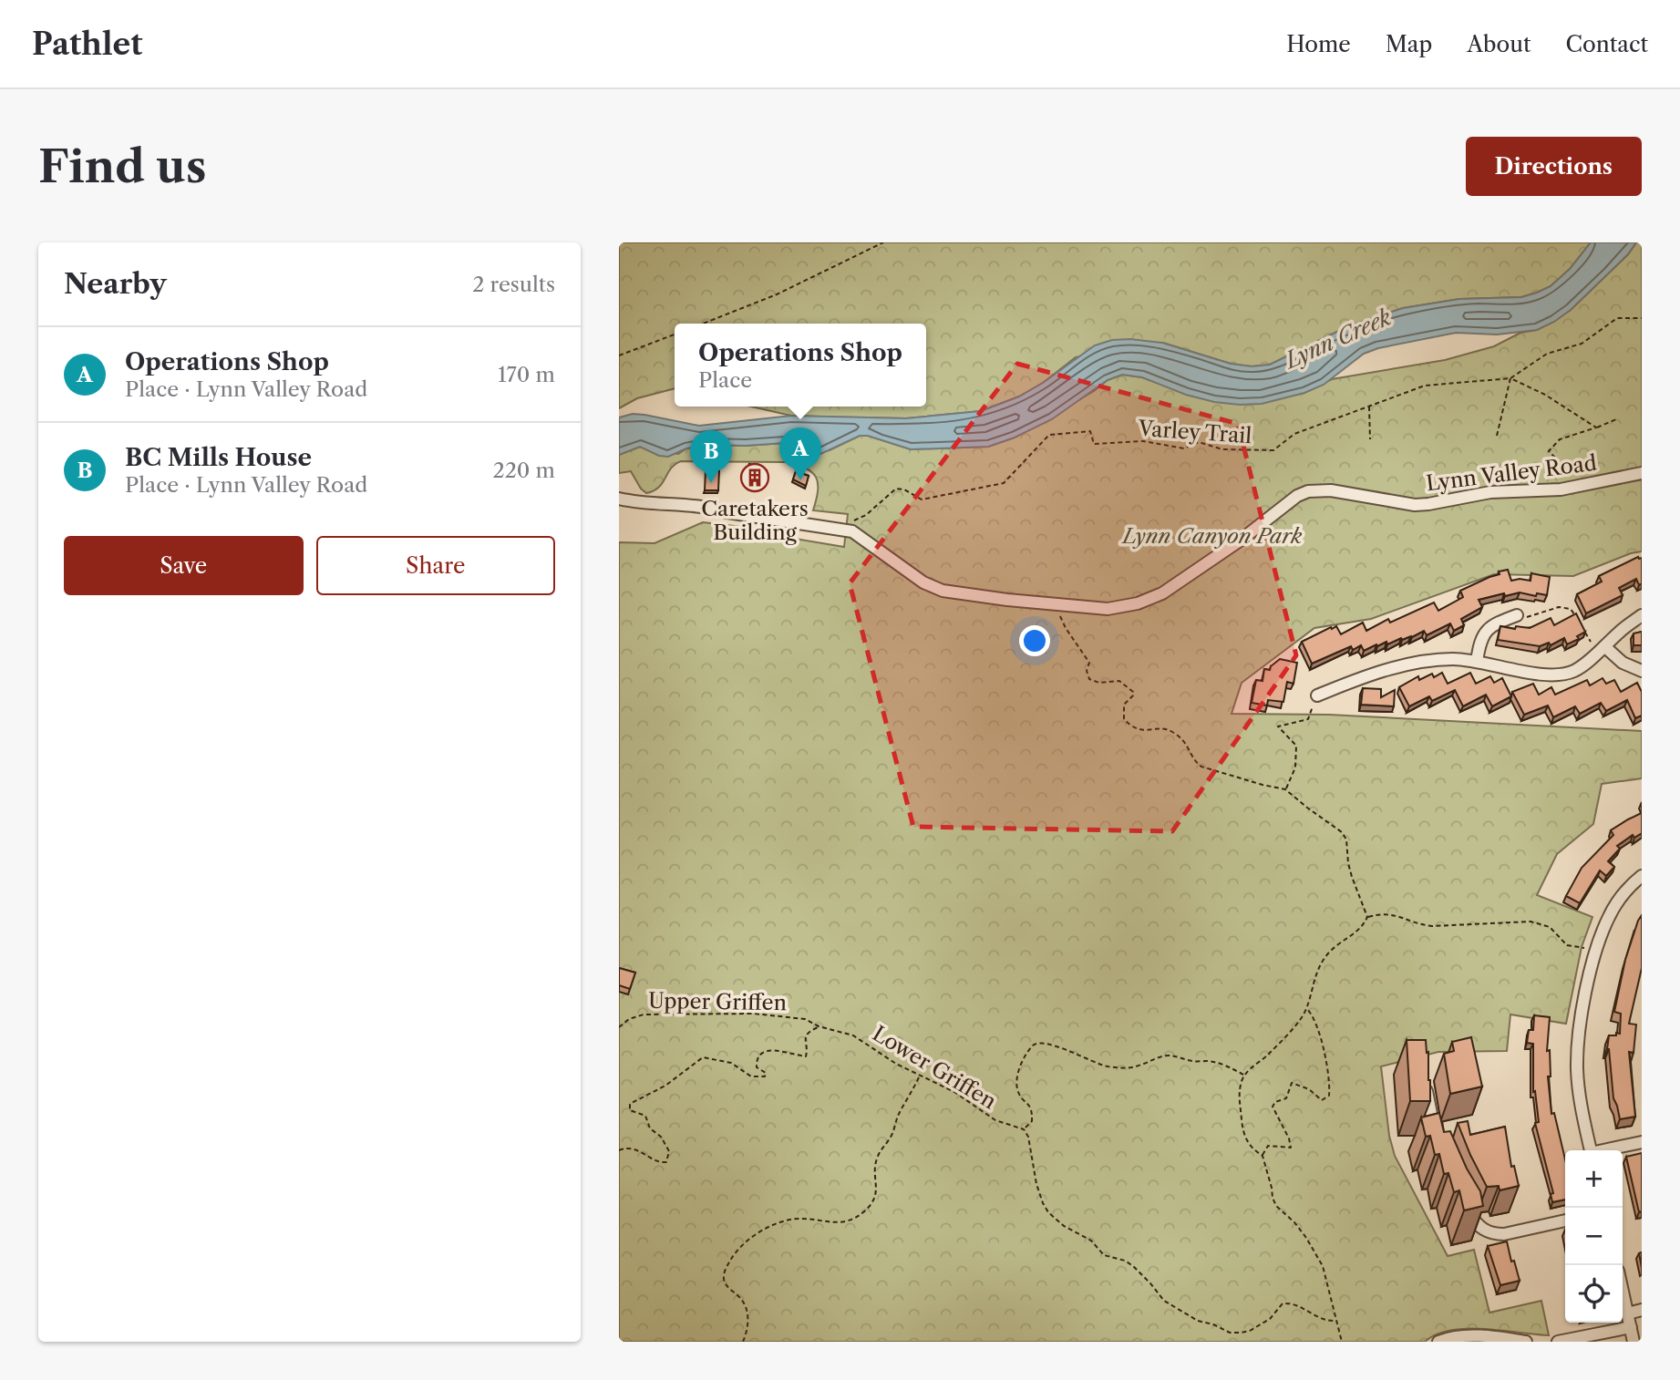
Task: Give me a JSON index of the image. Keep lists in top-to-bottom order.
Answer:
{
  "streets": {
    "street": ["Lynn Valley Road"],
    "path": ["Varley Trail", "Upper Griffen", "Lower Griffen"]
  },
  "crossings": [
    ["Varley Trail", "Lynn Valley Road"],
    ["Upper Griffen", "Lower Griffen"]
  ],
  "water": ["Lynn Creek"],
  "parks": ["Lynn Canyon Park"],
  "places": {
    "building": ["Caretakers Building"]
  },
  "page": {
    "header": "Pathlet",
    "nav": [
      "Home",
      "Map",
      "About",
      "Contact"
    ],
    "buttons": [
      "Directions",
      ["Save", "Share"]
    ],
    "title": "Find us",
    "heading": ["Nearby", "2 results"],
    "popup": ["Operations Shop", "Place"],
    "list": [
      {
        "mark": "A",
        "name": "Operations Shop",
        "note": "Place · Lynn Valley Road",
        "value": "170 m"
      },
      {
        "mark": "B",
        "name": "BC Mills House",
        "note": "Place · Lynn Valley Road",
        "value": "220 m"
      }
    ],
    "pins": ["A", "B"],
    "map_buttons": ["+", "−"]
  }
}
